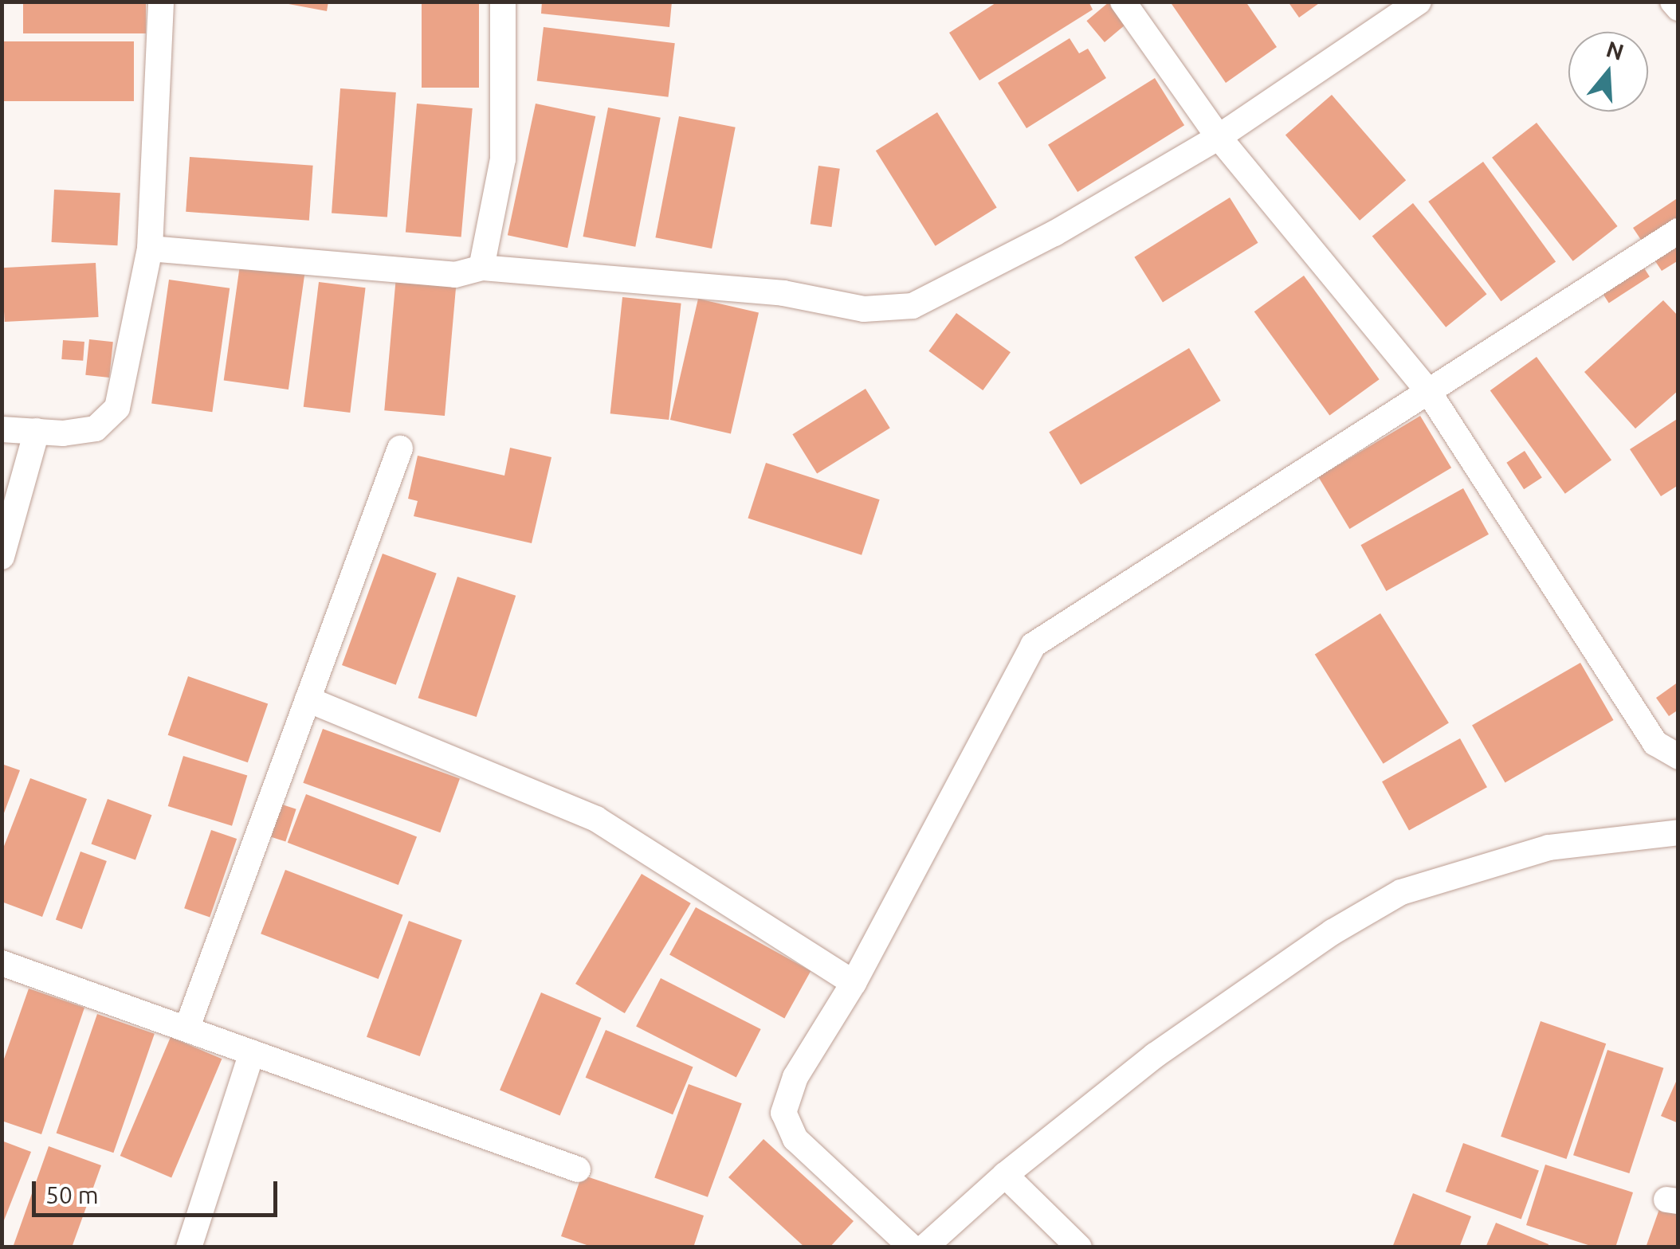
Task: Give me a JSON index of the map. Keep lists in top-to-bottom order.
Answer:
{
  "scale_bar": "50 m",
  "north": "top"
}
